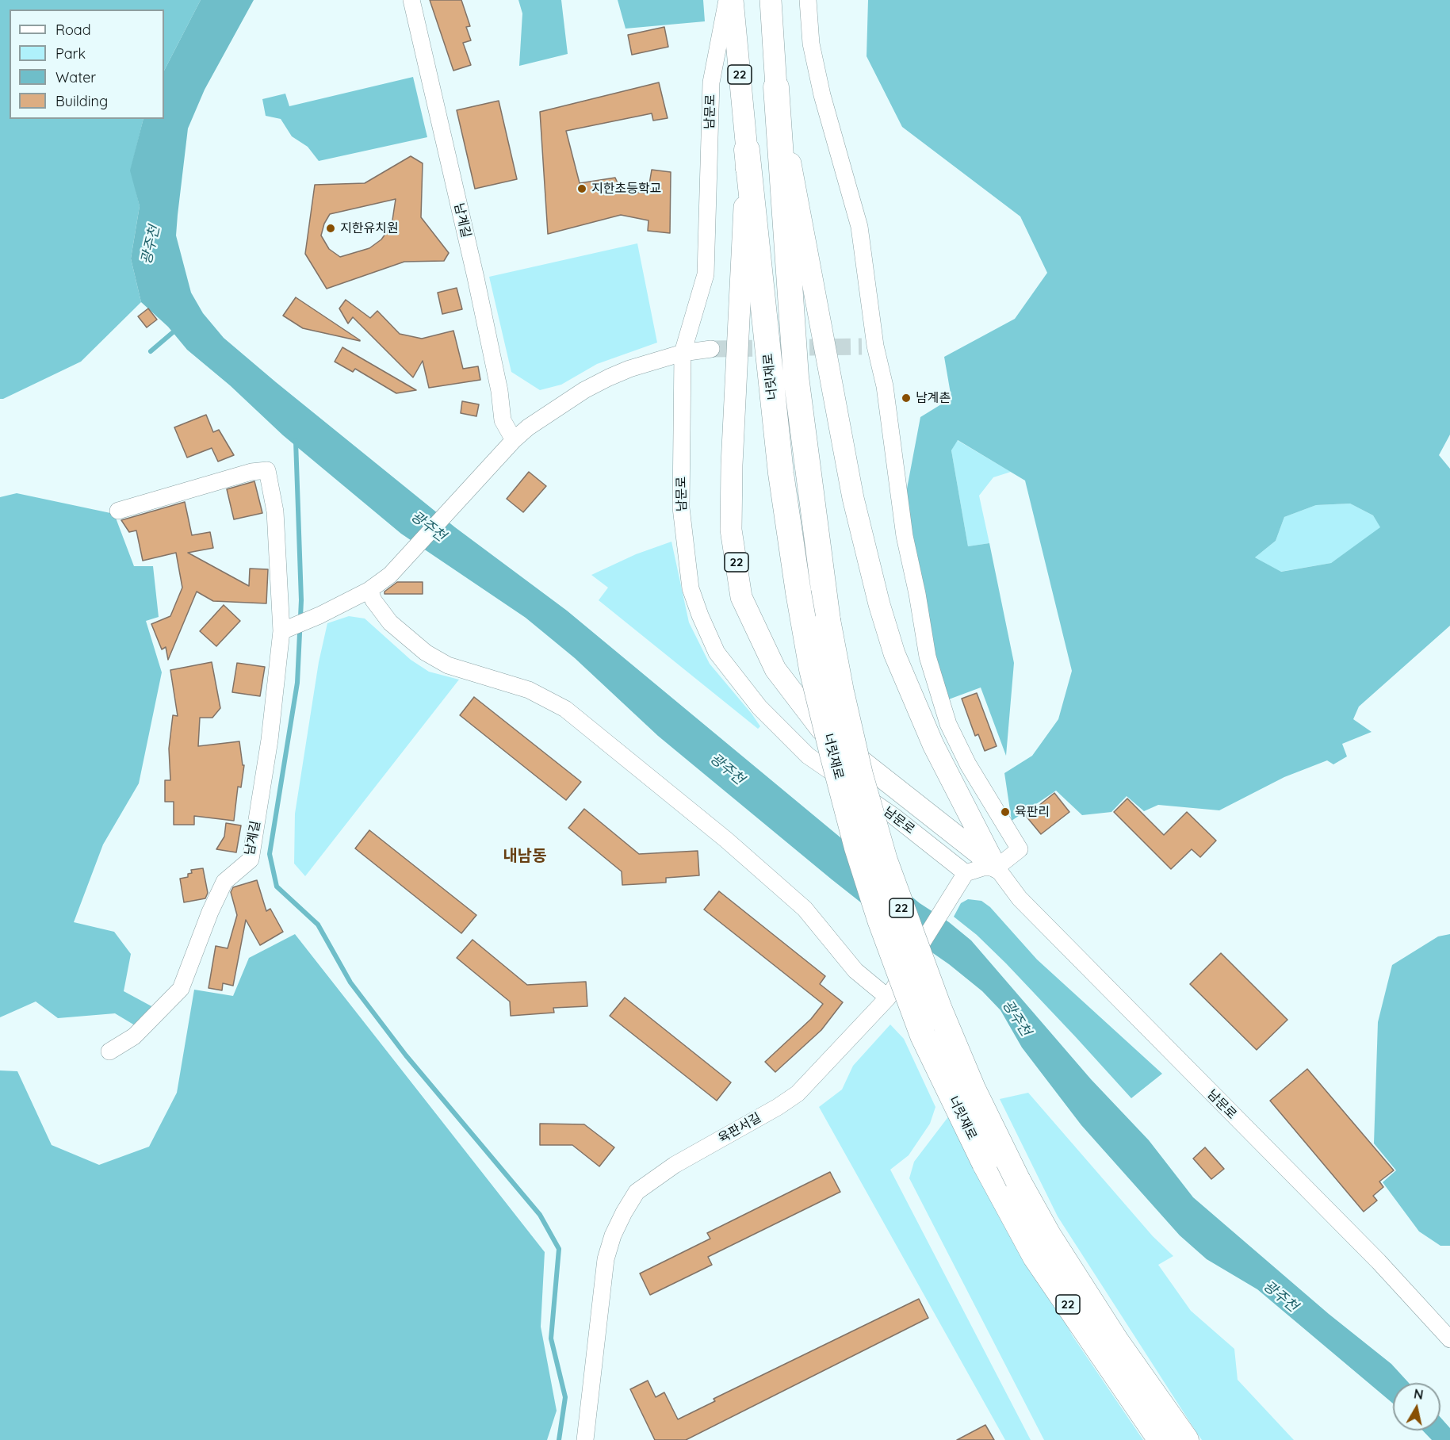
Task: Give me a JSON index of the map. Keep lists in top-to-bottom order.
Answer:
{
  "streets": {
    "highway": ["22", "너릿재로"],
    "street": ["남문로", "남계길", "육판서길"]
  },
  "crossings": [
    ["22", "남문로"],
    ["22", "너릿재로"],
    ["남문로", "육판서길"]
  ],
  "districts": ["내남동"],
  "water": ["광주천"],
  "places": [
    "지한초등학교",
    "지한유치원",
    "남계촌",
    "육판리"
  ],
  "legend": [
    "Road",
    "Park",
    "Water",
    "Building"
  ],
  "north": "top"
}
